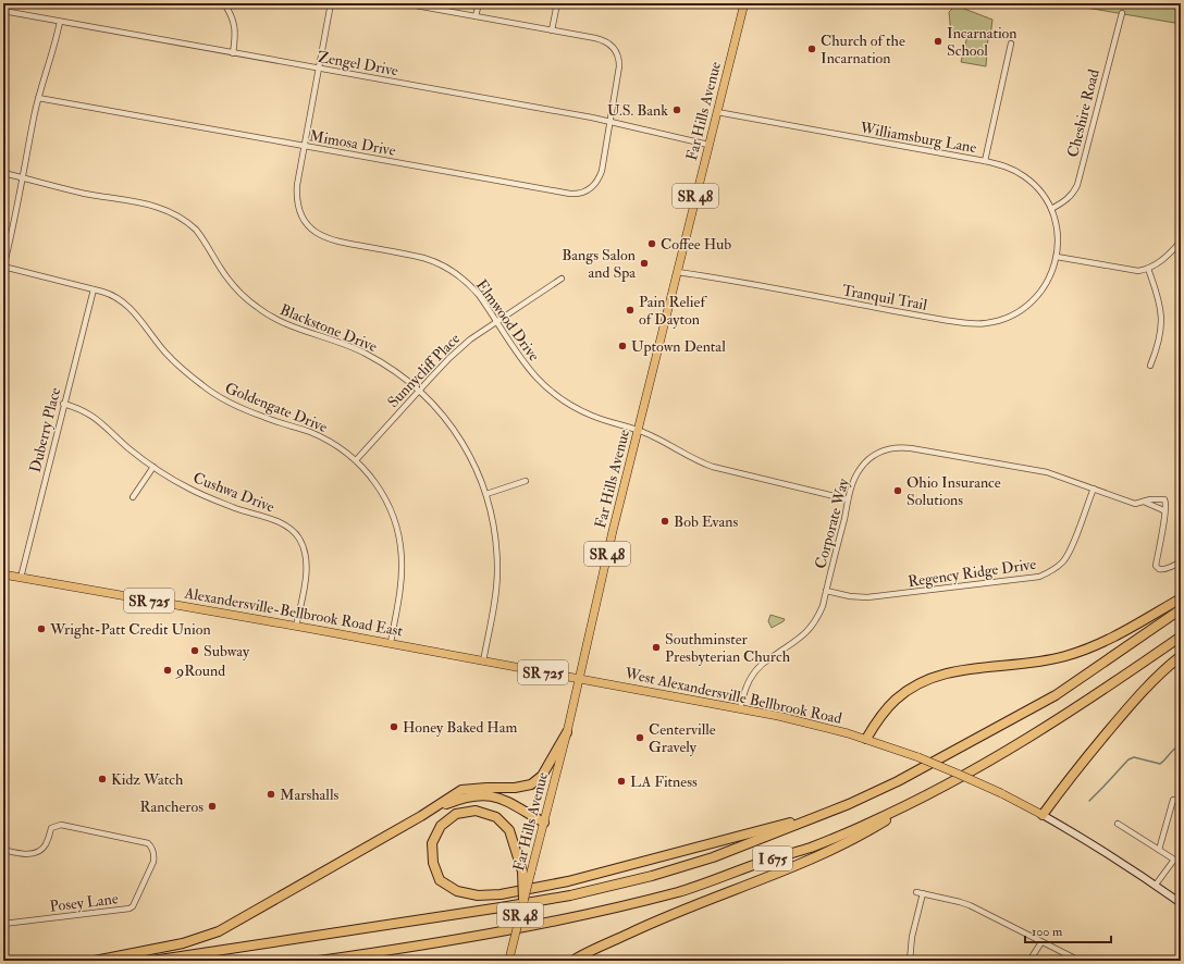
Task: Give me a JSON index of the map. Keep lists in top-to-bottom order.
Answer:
{
  "streets": {
    "highway": ["I 675"],
    "main road": [
      "Far Hills Avenue",
      "SR 48",
      "SR 725",
      "Alexandersville-Bellbrook Road East",
      "West Alexandersville Bellbrook Road"
    ],
    "street": [
      "Zengel Drive",
      "Cheshire Road",
      "Williamsburg Lane",
      "Mimosa Drive",
      "Tranquil Trail",
      "Elmwood Drive",
      "Blackstone Drive",
      "Sunnycliff Place",
      "Goldengate Drive",
      "Duberry Place",
      "Cushwa Drive",
      "Corporate Way",
      "Regency Ridge Drive",
      "Posey Lane"
    ]
  },
  "crossings": [
    ["Zengel Drive", "Far Hills Avenue"],
    ["Zengel Drive", "Mimosa Drive"],
    ["Zengel Drive", "Elmwood Drive"],
    ["Far Hills Avenue", "Williamsburg Lane"],
    ["Far Hills Avenue", "Tranquil Trail"],
    ["Far Hills Avenue", "Elmwood Drive"],
    ["Far Hills Avenue", "Alexandersville-Bellbrook Road East"],
    ["Far Hills Avenue", "West Alexandersville Bellbrook Road"],
    ["Cheshire Road", "Williamsburg Lane"],
    ["Williamsburg Lane", "Tranquil Trail"],
    ["Mimosa Drive", "Elmwood Drive"],
    ["Elmwood Drive", "Sunnycliff Place"],
    ["Elmwood Drive", "Corporate Way"],
    ["Blackstone Drive", "Sunnycliff Place"],
    ["Blackstone Drive", "Alexandersville-Bellbrook Road East"],
    ["Sunnycliff Place", "Goldengate Drive"],
    ["Goldengate Drive", "Duberry Place"],
    ["Goldengate Drive", "Alexandersville-Bellbrook Road East"],
    ["Duberry Place", "Cushwa Drive"],
    ["Duberry Place", "Alexandersville-Bellbrook Road East"],
    ["Cushwa Drive", "Alexandersville-Bellbrook Road East"],
    ["Corporate Way", "Regency Ridge Drive"],
    ["Corporate Way", "West Alexandersville Bellbrook Road"],
    ["Alexandersville-Bellbrook Road East", "West Alexandersville Bellbrook Road"]
  ],
  "places": [
    "Incarnation School",
    "Church of the Incarnation",
    "U.S. Bank",
    "Coffee Hub",
    "Bangs Salon and Spa",
    "Pain Relief of Dayton",
    "Uptown Dental",
    "Ohio Insurance Solutions",
    "Bob Evans",
    "Wright-Patt Credit Union",
    "Southminster Presbyterian Church",
    "Subway",
    "9Round",
    "Honey Baked Ham",
    "Centerville Gravely",
    "Kidz Watch",
    "LA Fitness",
    "Marshalls",
    "Rancheros"
  ],
  "scale_bar": "100 m"
}
